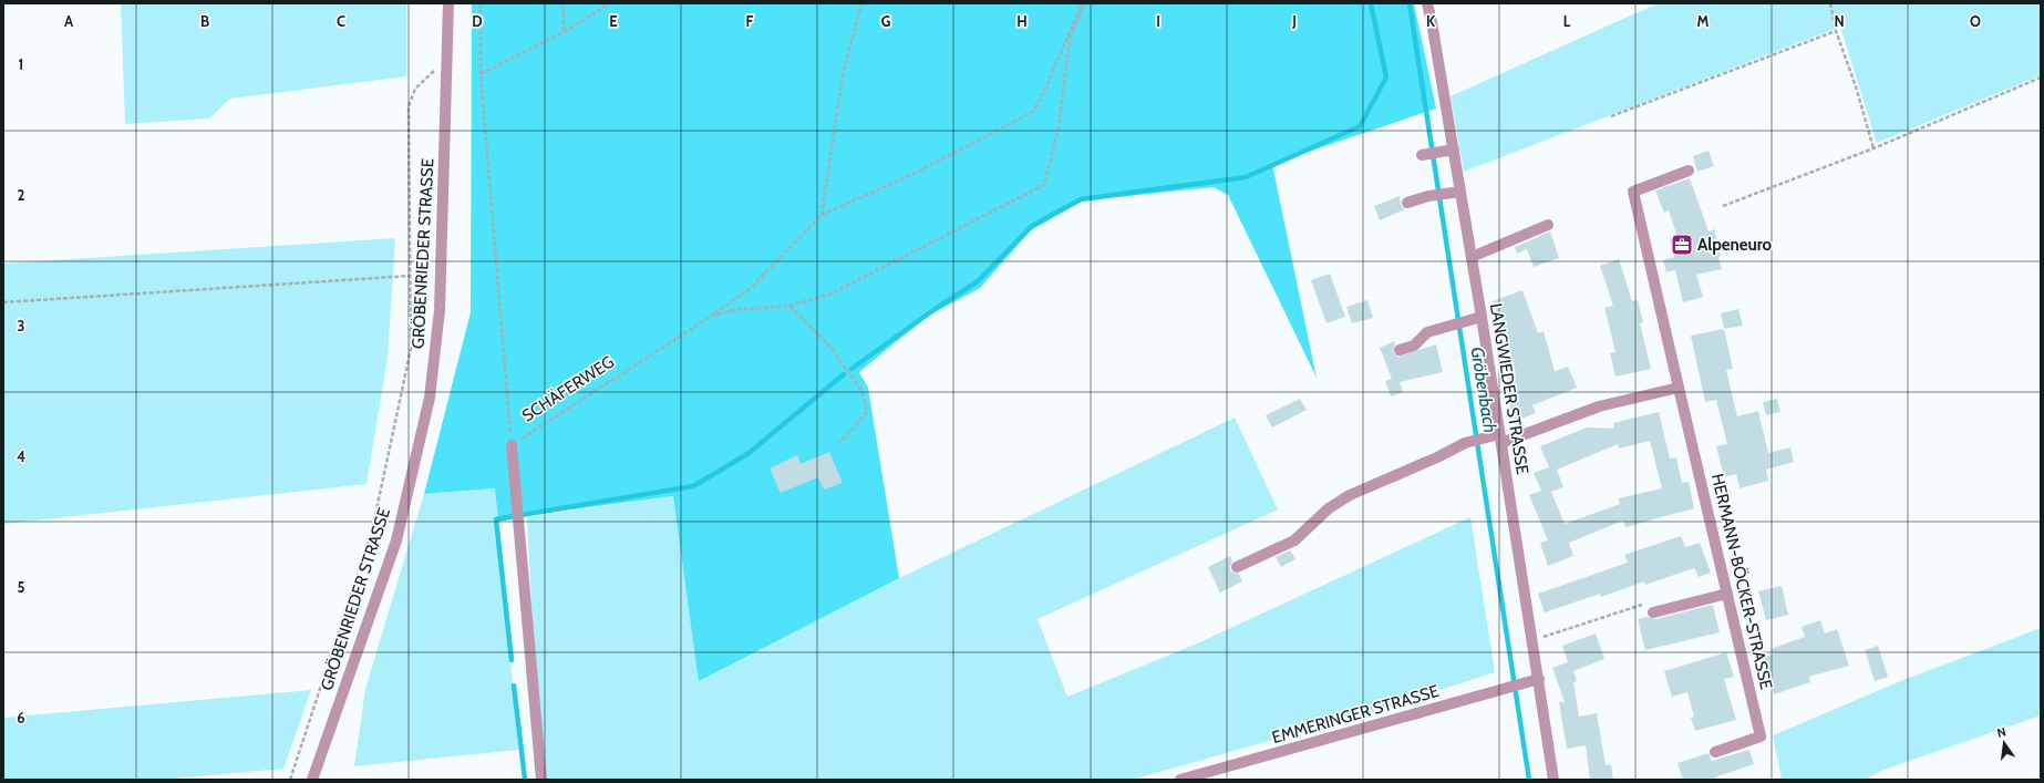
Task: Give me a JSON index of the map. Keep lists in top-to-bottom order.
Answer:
{
  "streets": {
    "street": [
      "GRÖBENRIEDER STRASSE",
      "LANGWIEDER STRASSE",
      "HERMANN-BÖCKER-STRASSE",
      "EMMERINGER STRASSE"
    ],
    "path": ["SCHÄFERWEG"]
  },
  "crossings": [
    ["LANGWIEDER STRASSE", "EMMERINGER STRASSE"]
  ],
  "water": ["Gröbenbach"],
  "places": {
    "office": ["Alpeneuro"]
  },
  "north": "top",
  "grid": {
    "columns": [
      "A",
      "B",
      "C",
      "D",
      "E",
      "F",
      "G",
      "H",
      "I",
      "J",
      "K",
      "L",
      "M",
      "N",
      "O"
    ],
    "rows": [
      "1",
      "2",
      "3",
      "4",
      "5",
      "6"
    ]
  }
}
